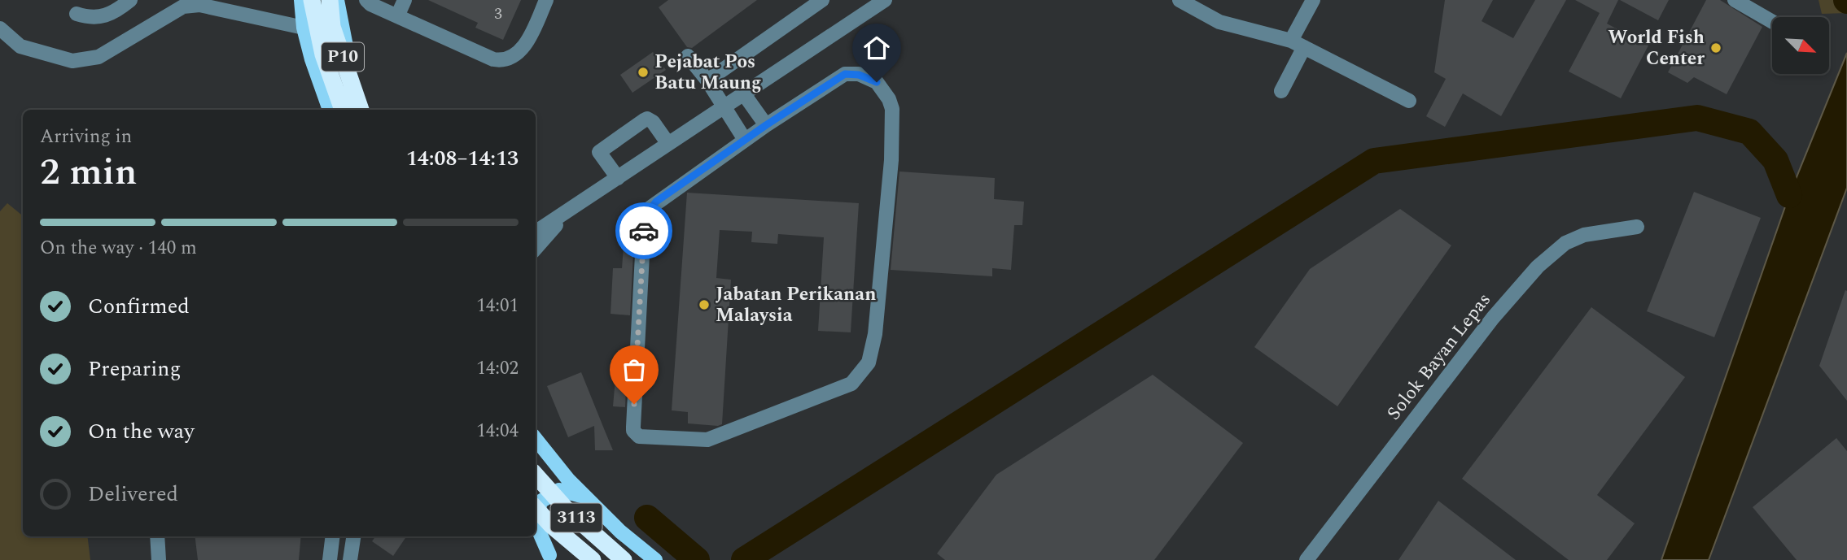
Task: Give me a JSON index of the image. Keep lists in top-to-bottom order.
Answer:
{
  "streets": {
    "highway": ["P10", "3113"],
    "street": ["Solok Bayan Lepas"]
  },
  "places": ["World Fish Center", "Pejabat Pos Batu Maung", "Jabatan Perikanan Malaysia"],
  "house_numbers": ["3"],
  "north": "bottom right",
  "page": {
    "heading": ["2 min", "Arriving in", "14:08–14:13"],
    "bar": "On the way · 140 m",
    "list": [
      ["Confirmed", "14:01"],
      ["Preparing", "14:02"],
      ["On the way", "14:04"],
      "Delivered"
    ]
  }
}
